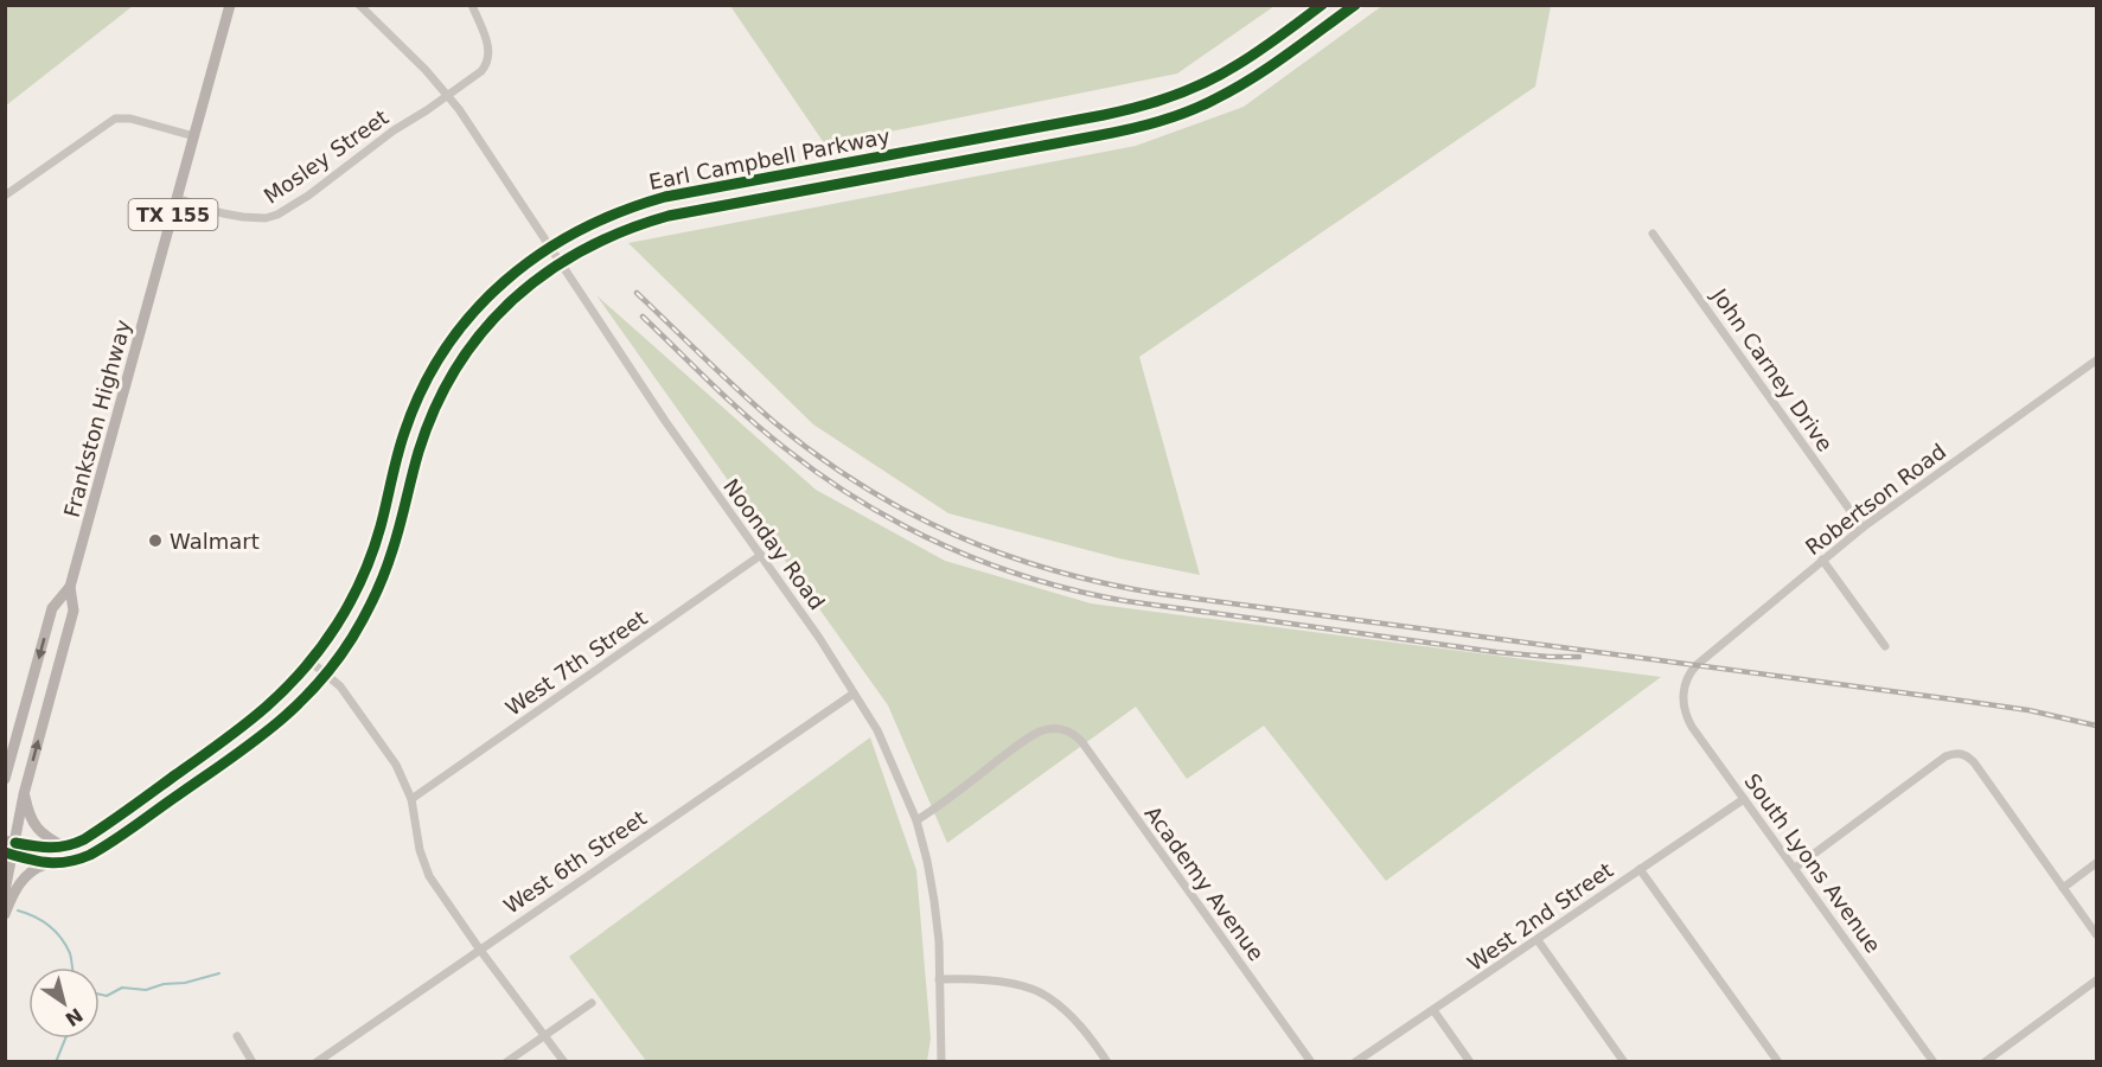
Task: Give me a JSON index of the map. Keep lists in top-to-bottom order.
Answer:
{
  "streets": {
    "main road": ["Earl Campbell Parkway", "TX 155", "Frankston Highway"],
    "street": [
      "Mosley Street",
      "John Carney Drive",
      "Robertson Road",
      "Noonday Road",
      "West 7th Street",
      "West 6th Street",
      "South Lyons Avenue",
      "Academy Avenue",
      "West 2nd Street"
    ]
  },
  "crossings": [
    ["Mosley Street", "Frankston Highway"],
    ["Mosley Street", "Noonday Road"],
    ["Earl Campbell Parkway", "TX 155"],
    ["Earl Campbell Parkway", "Frankston Highway"],
    ["Earl Campbell Parkway", "Noonday Road"],
    ["TX 155", "Frankston Highway"],
    ["John Carney Drive", "Robertson Road"],
    ["Robertson Road", "South Lyons Avenue"],
    ["Noonday Road", "West 7th Street"],
    ["Noonday Road", "West 6th Street"],
    ["Noonday Road", "Academy Avenue"],
    ["South Lyons Avenue", "West 2nd Street"]
  ],
  "places": ["Walmart"],
  "north": "bottom right"
}
